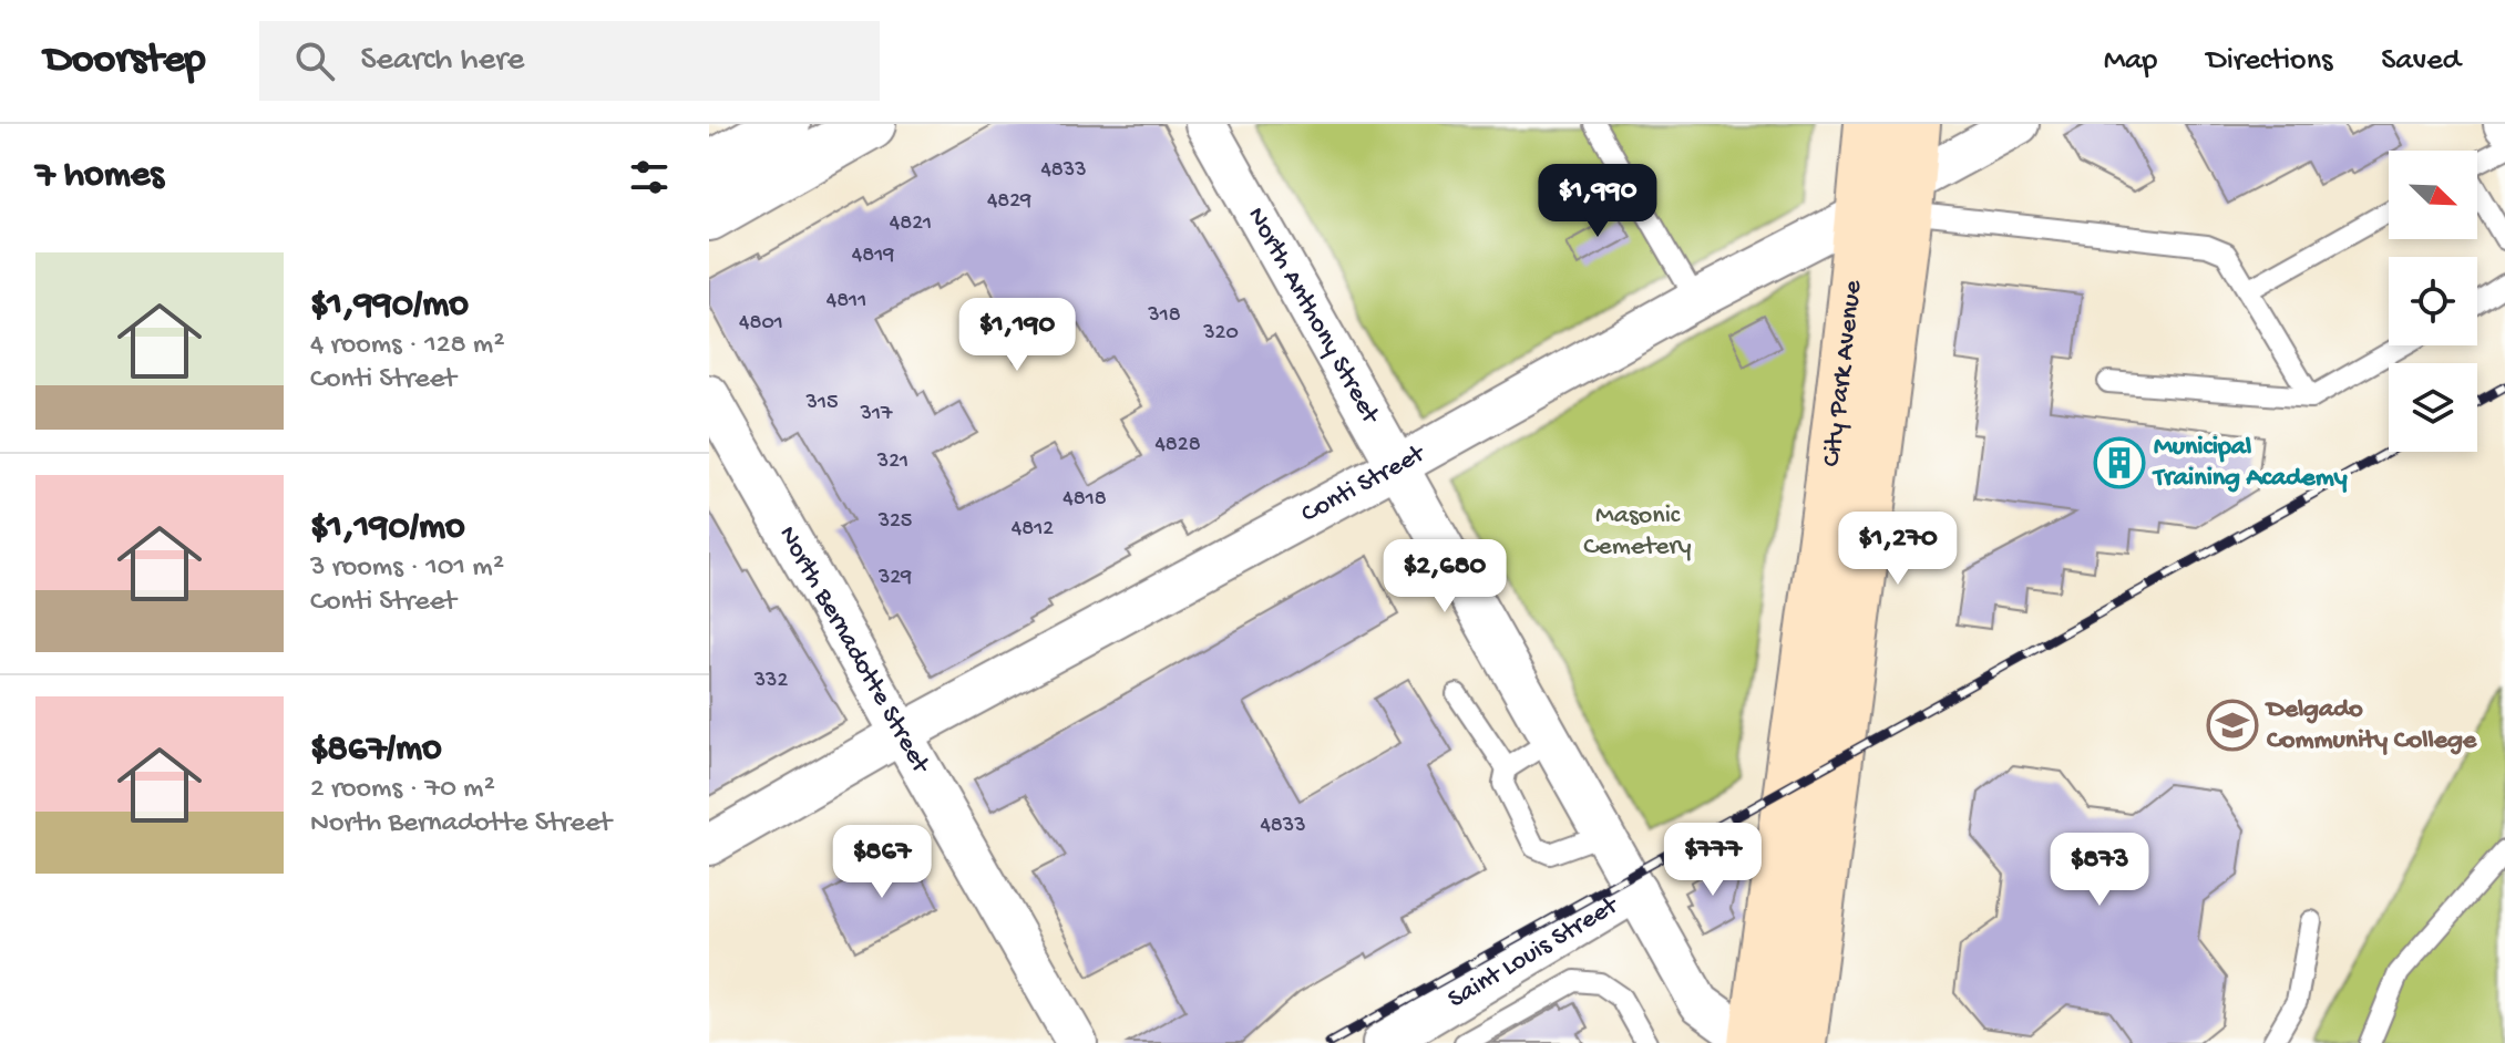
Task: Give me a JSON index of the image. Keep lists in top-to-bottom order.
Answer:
{
  "streets": {
    "main road": ["City Park Avenue"],
    "street": [
      "North Anthony Street",
      "Conti Street",
      "North Bernadotte Street",
      "Saint Louis Street"
    ]
  },
  "crossings": [
    ["North Anthony Street", "City Park Avenue"],
    ["North Anthony Street", "Conti Street"],
    ["North Anthony Street", "Saint Louis Street"],
    ["City Park Avenue", "Conti Street"],
    ["Conti Street", "North Bernadotte Street"]
  ],
  "parks": ["Masonic Cemetery"],
  "places": {
    "building": ["Municipal Training Academy"],
    "school or university": ["Delgado Community College"]
  },
  "house_numbers": [
    "4833",
    "4829",
    "4821",
    "4819",
    "4811",
    "318",
    "4801",
    "320",
    "315",
    "317",
    "4828",
    "321",
    "4818",
    "325",
    "4812",
    "329",
    "332",
    "4833"
  ],
  "north": "bottom right",
  "page": {
    "header": "Doorstep",
    "search": "Search here",
    "nav": ["Map", "Directions", "Saved"],
    "heading": "7 homes",
    "price": [
      "$1,990",
      "$1,190",
      "$1,270",
      "$2,680",
      "$777",
      "$867",
      "$873"
    ],
    "list": [
      {
        "name": "$1,990/mo",
        "note": "4 rooms · 128 m² · Conti Street"
      },
      {
        "name": "$1,190/mo",
        "note": "3 rooms · 101 m² · Conti Street"
      },
      {
        "name": "$867/mo",
        "note": "2 rooms · 70 m² · North Bernadotte Street"
      }
    ]
  }
}
